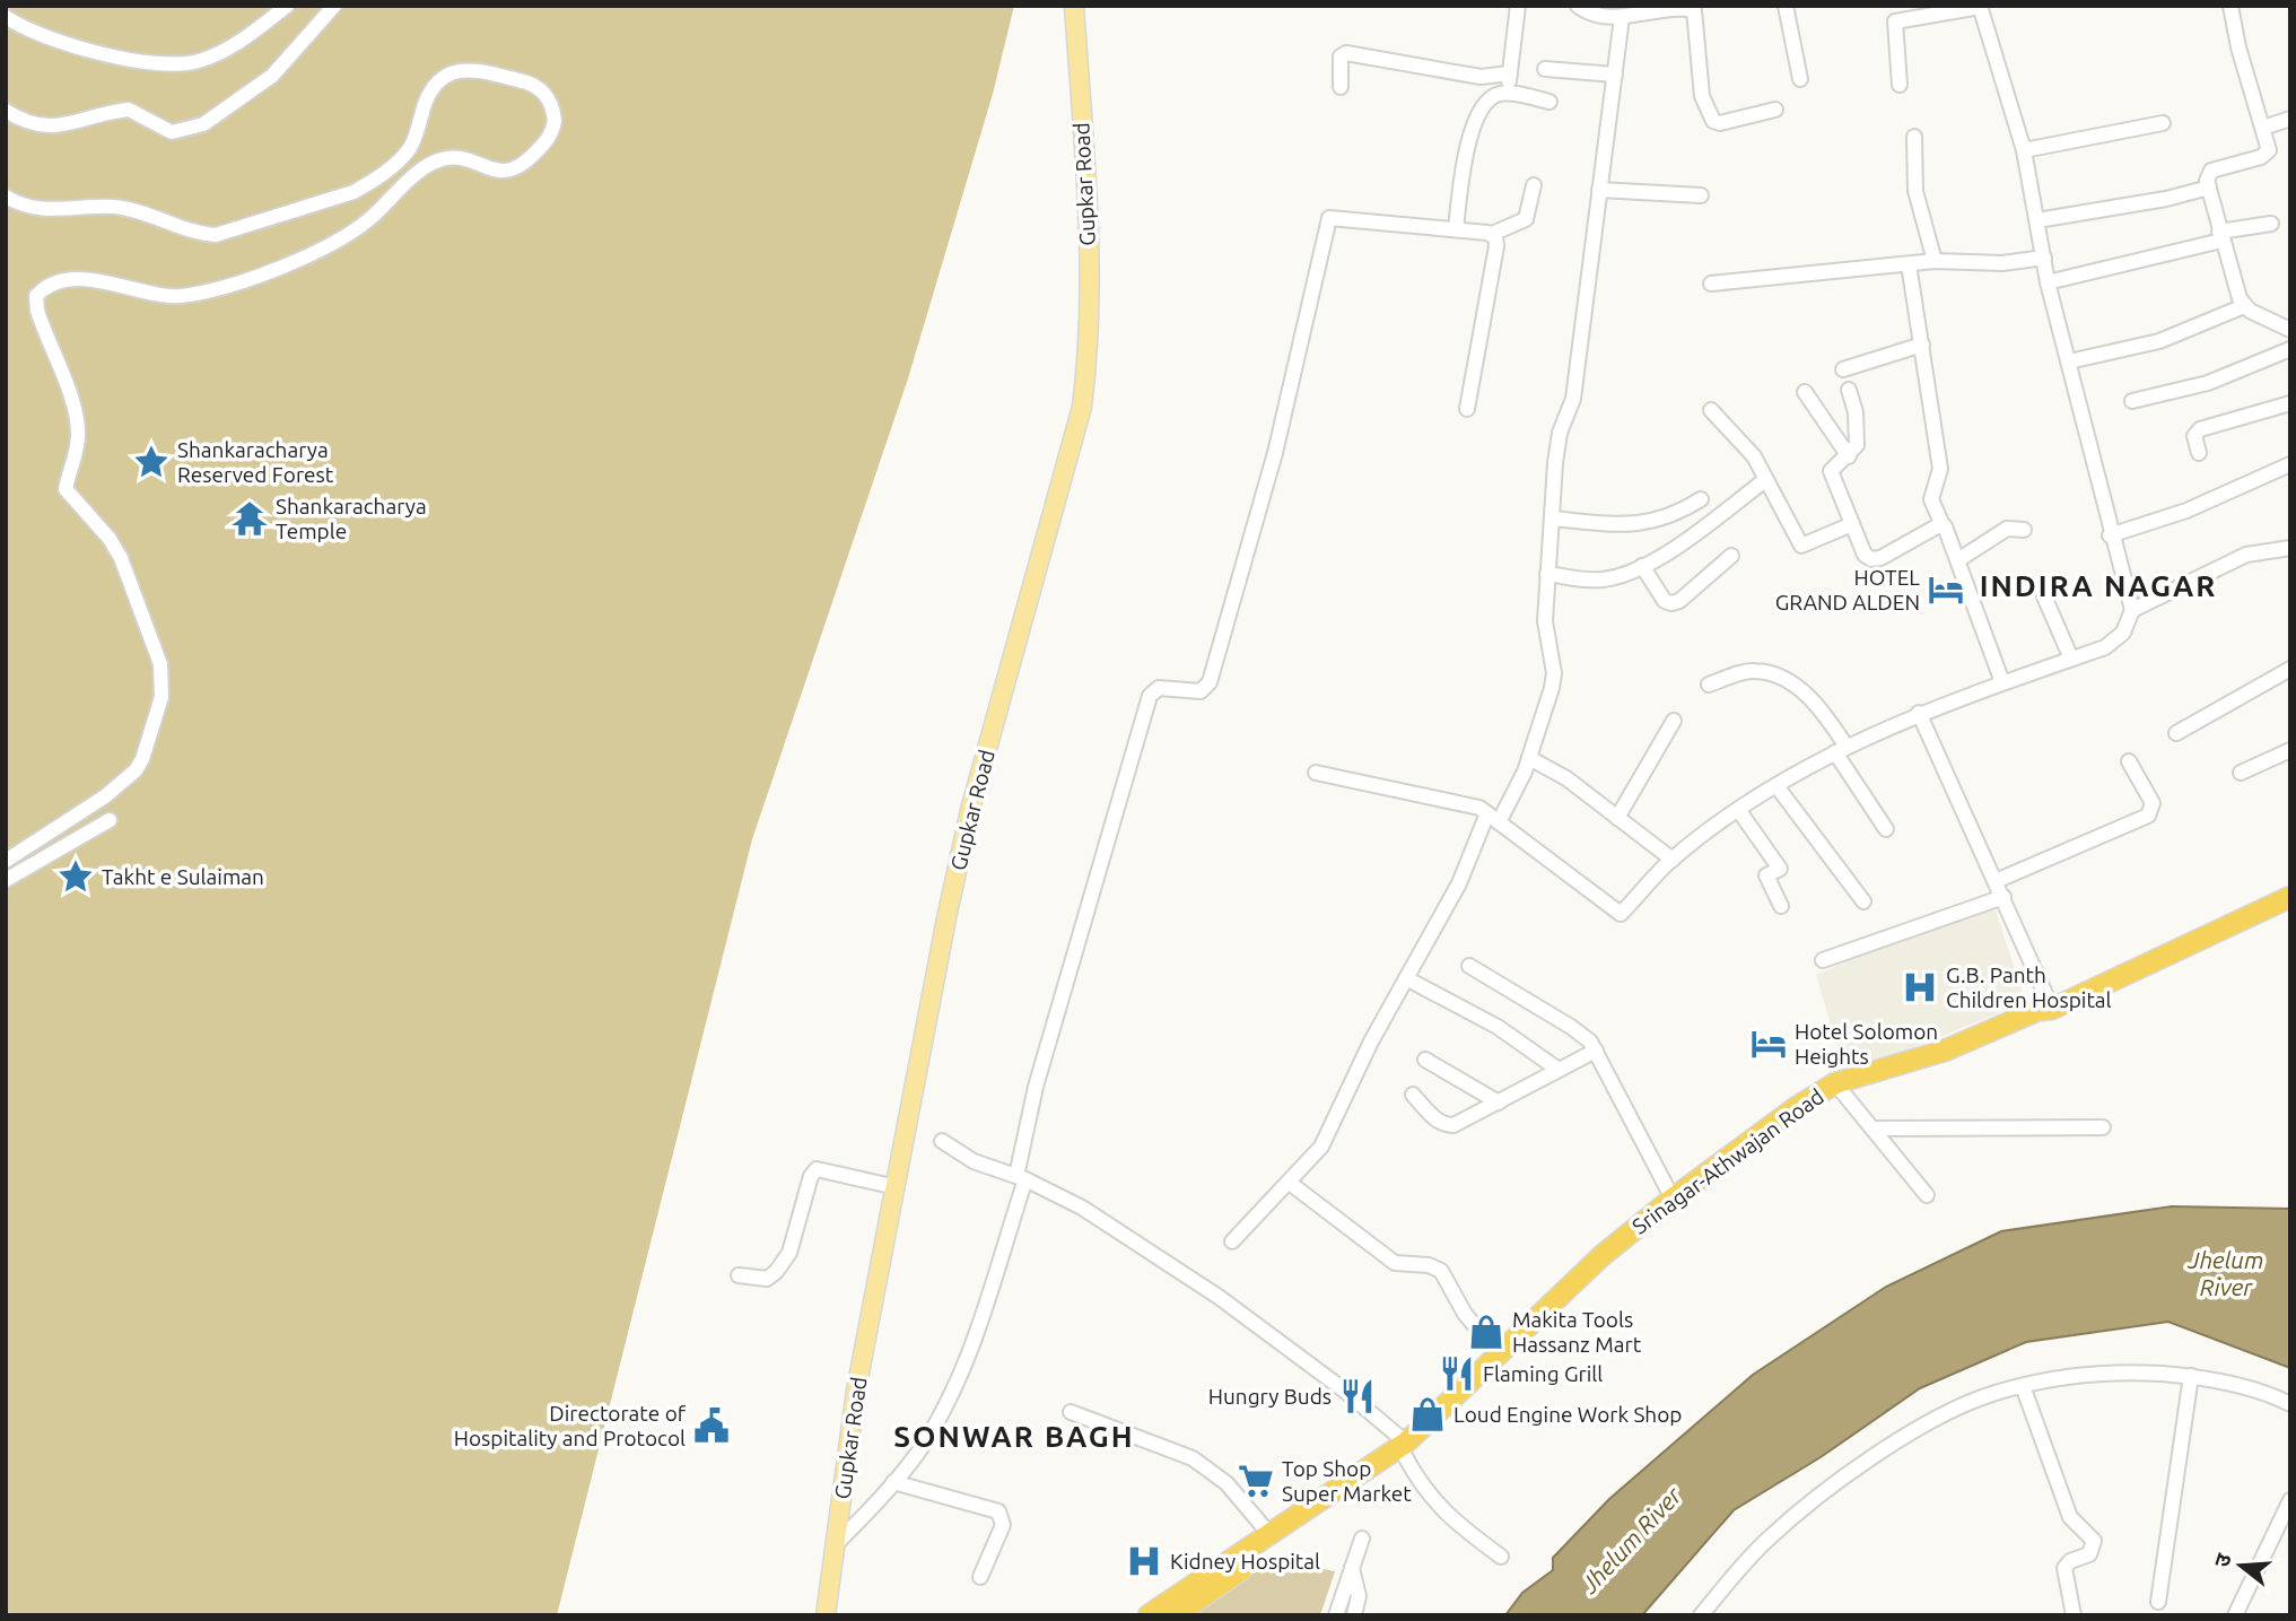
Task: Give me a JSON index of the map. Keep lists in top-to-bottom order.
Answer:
{
  "streets": {
    "highway": ["Srinagar-Athwajan Road"],
    "main road": ["Gupkar Road"]
  },
  "districts": ["INDIRA NAGAR", "SONWAR BAGH"],
  "water": ["Jhelum River"],
  "places": {
    "place": ["Shankaracharya Reserved Forest", "Takht e Sulaiman"],
    "temple": ["Shankaracharya Temple"],
    "hotel": ["HOTEL GRAND ALDEN", "Hotel Solomon Heights"],
    "hospital": ["G.B. Panth Children Hospital", "Kidney Hospital"],
    "shop": ["Makita Tools Hassanz Mart", "Loud Engine Work Shop"],
    "restaurant": ["Flaming Grill", "Hungry Buds"],
    "public building": ["Directorate of Hospitality and Protocol"],
    "supermarket": ["Top Shop Super Market"]
  },
  "north": "left"
}
